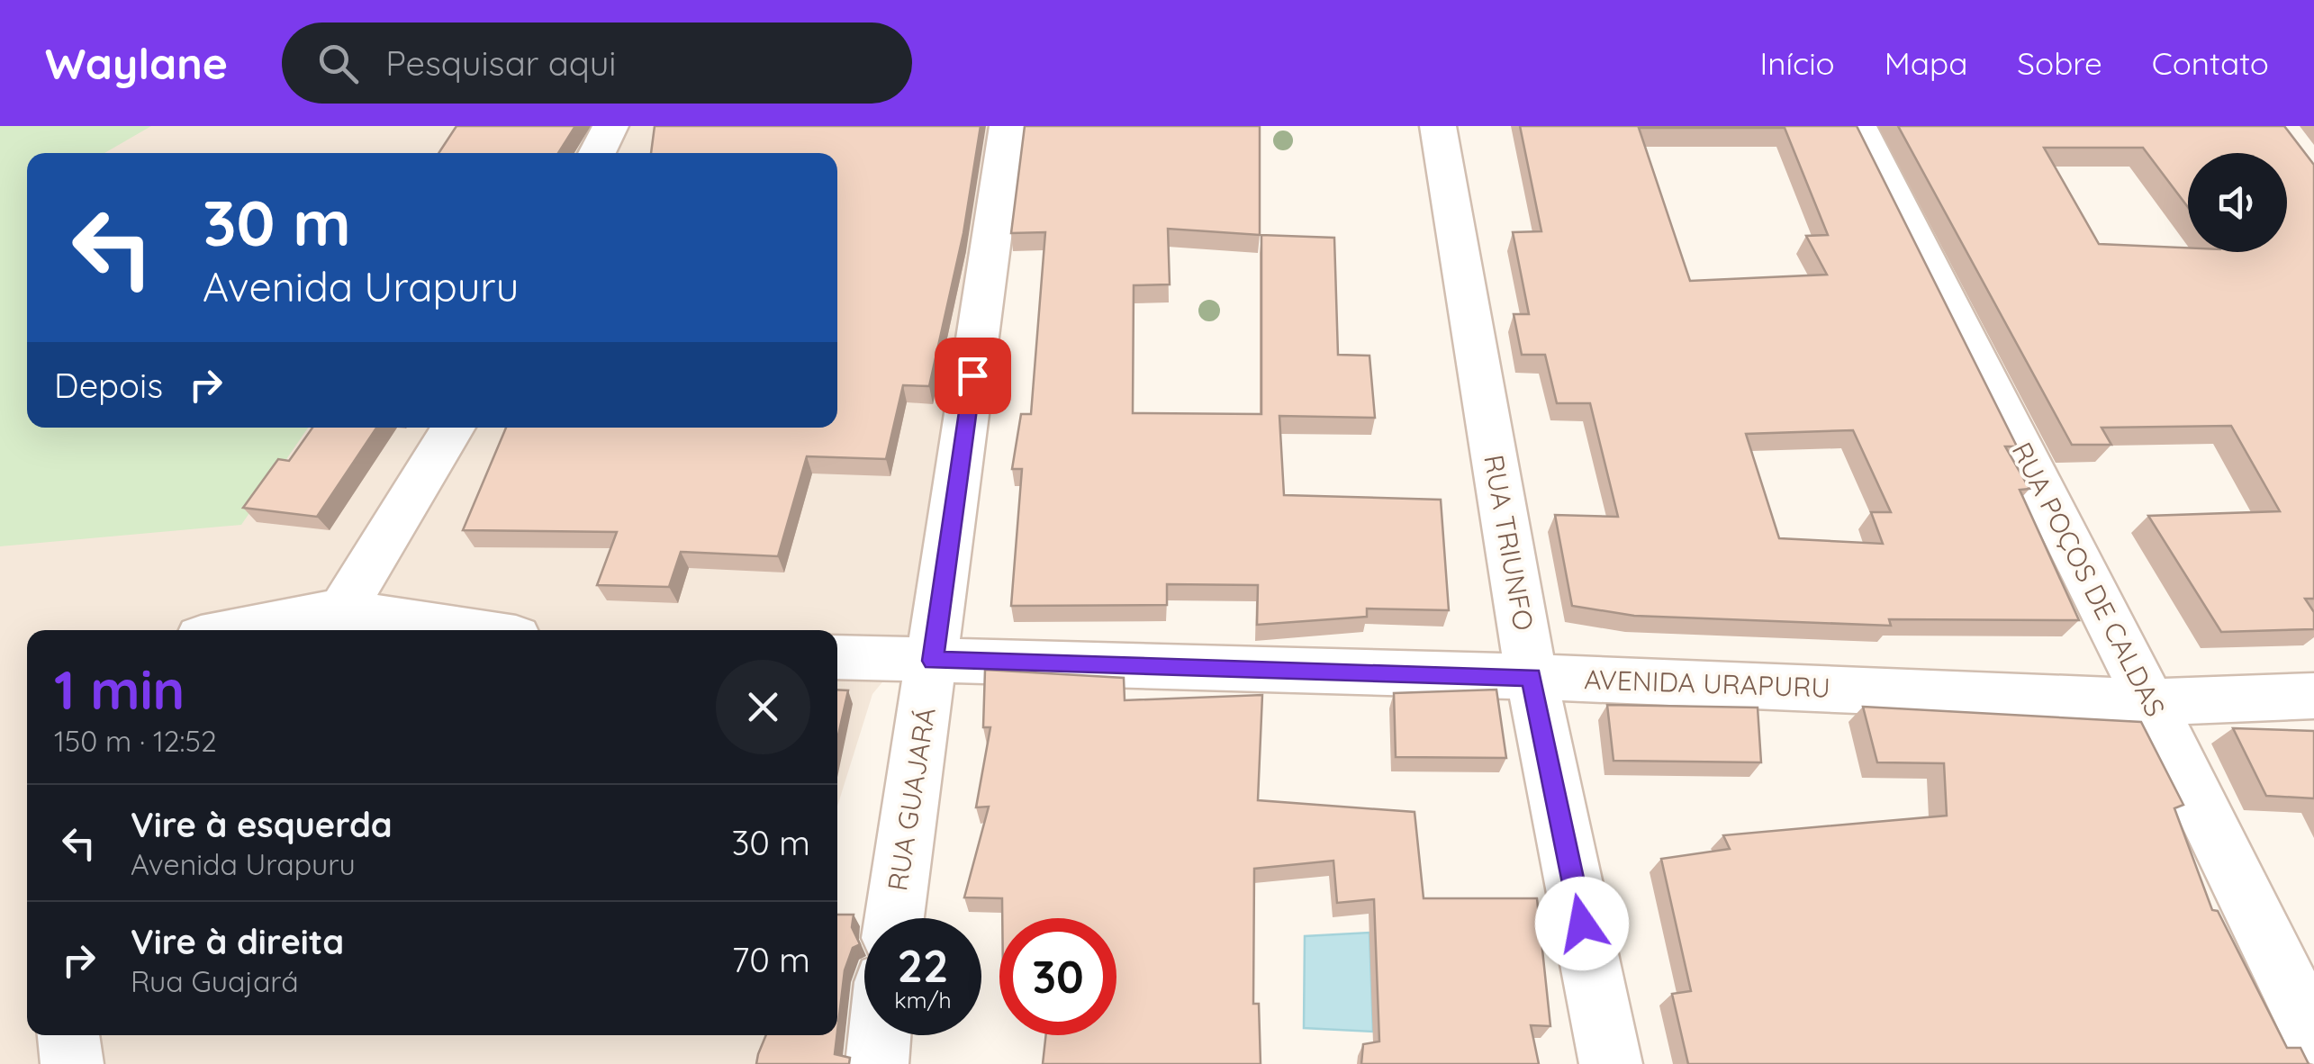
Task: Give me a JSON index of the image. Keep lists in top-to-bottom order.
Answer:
{
  "streets": {
    "street": [
      "RUA TRIUNFO",
      "RUA POÇOS DE CALDAS",
      "AVENIDA URAPURU",
      "RUA GUAJARÁ"
    ]
  },
  "crossings": [
    ["RUA TRIUNFO", "AVENIDA URAPURU"],
    ["RUA POÇOS DE CALDAS", "AVENIDA URAPURU"],
    ["AVENIDA URAPURU", "RUA GUAJARÁ"]
  ],
  "page": {
    "header": "Waylane",
    "search": "Pesquisar aqui",
    "nav": [
      "Início",
      "Mapa",
      "Sobre",
      "Contato"
    ],
    "turn": ["30 m", "Avenida Urapuru"],
    "then": "Depois",
    "heading": ["1 min", "150 m · 12:52"],
    "list": [
      {
        "name": "Vire à esquerda",
        "note": "Avenida Urapuru",
        "value": "30 m"
      },
      {
        "name": "Vire à direita",
        "note": "Rua Guajará",
        "value": "70 m"
      }
    ],
    "speed": "22 km/h",
    "limit": "30"
  }
}
